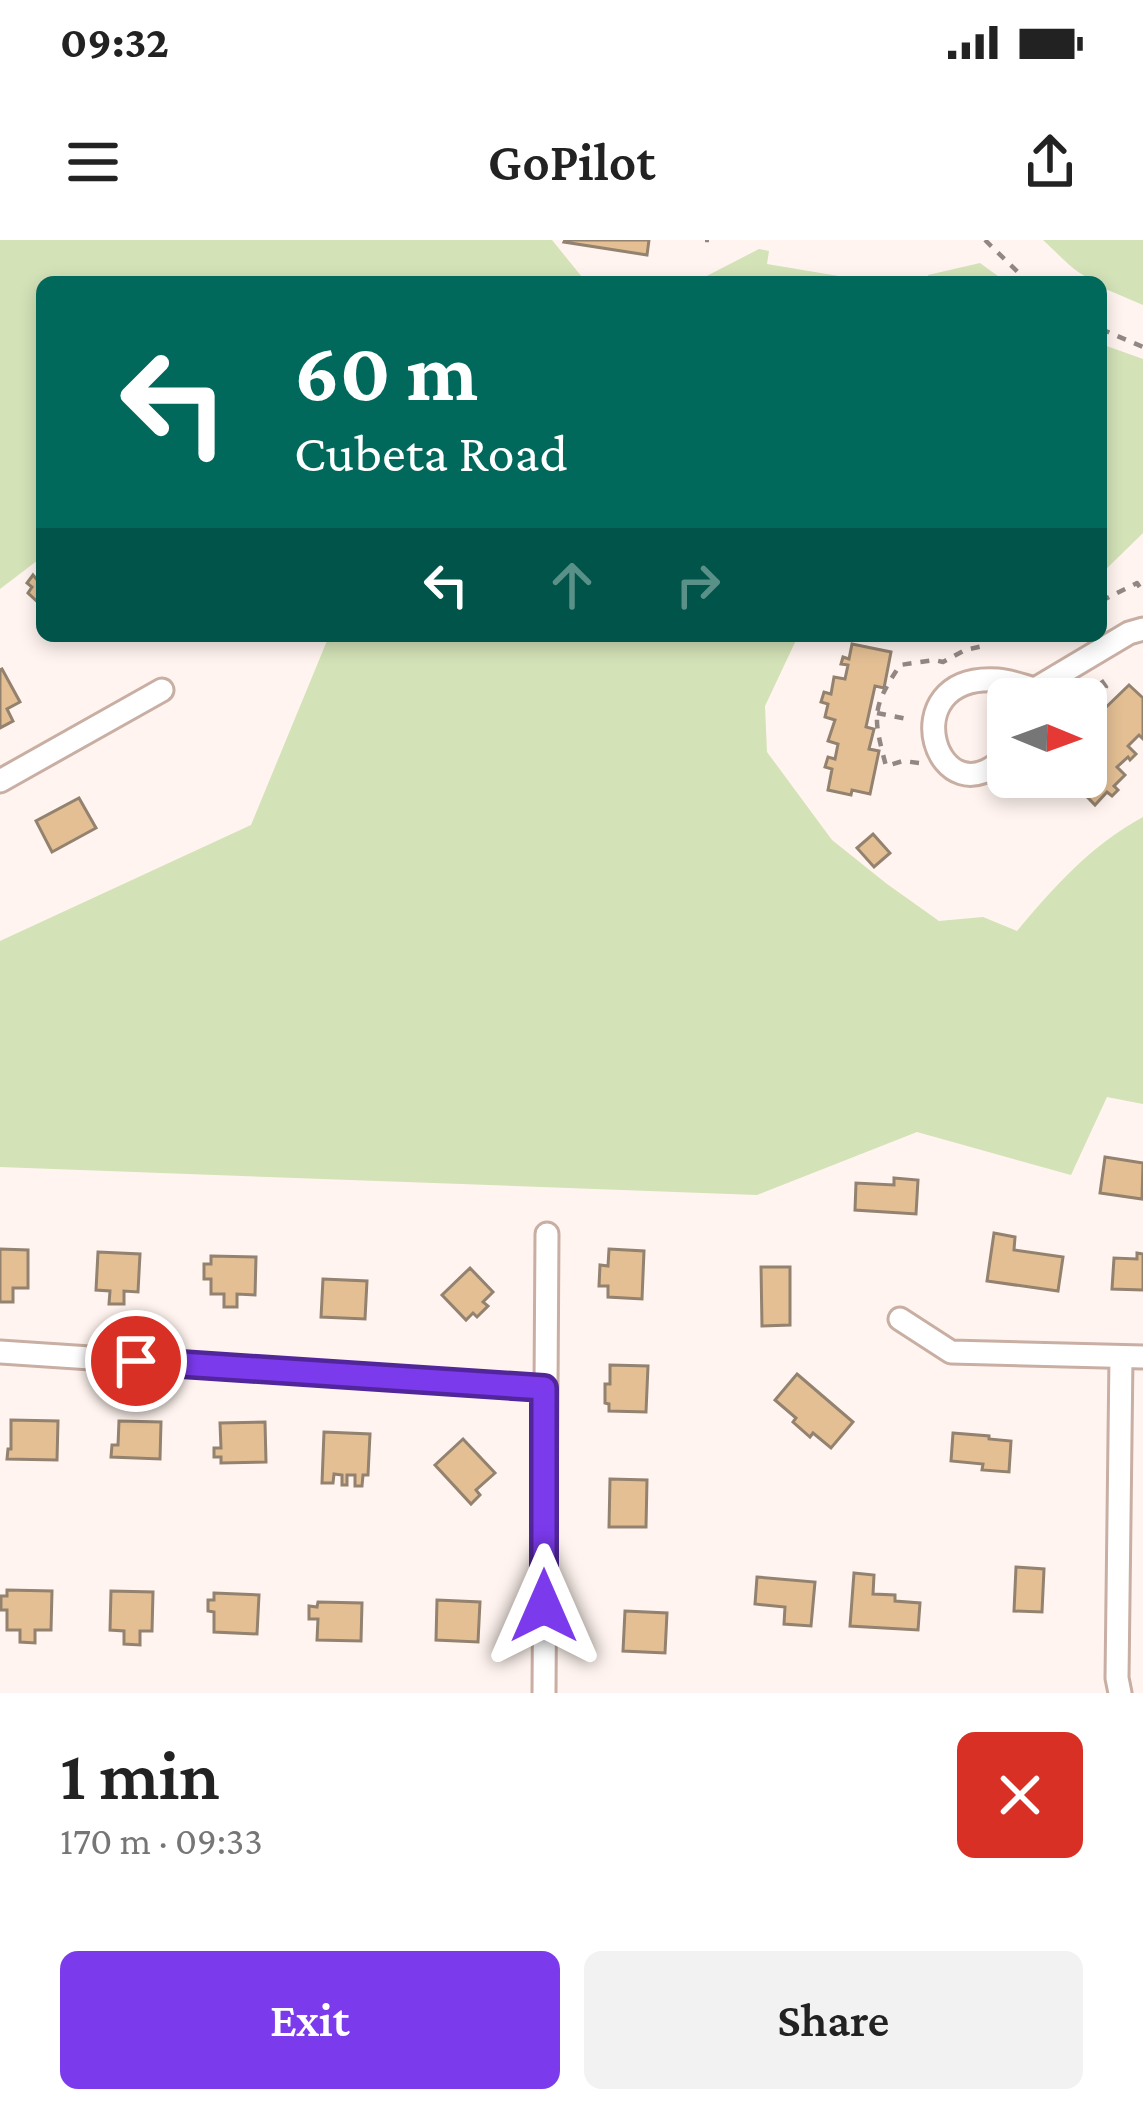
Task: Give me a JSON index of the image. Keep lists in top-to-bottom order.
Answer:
{
  "north": "right",
  "page": {
    "status": "09:32",
    "header": "GoPilot",
    "turn": ["60 m", "Cubeta Road"],
    "heading": ["1 min", "170 m · 09:33"],
    "buttons": ["Exit", "Share"]
  }
}
